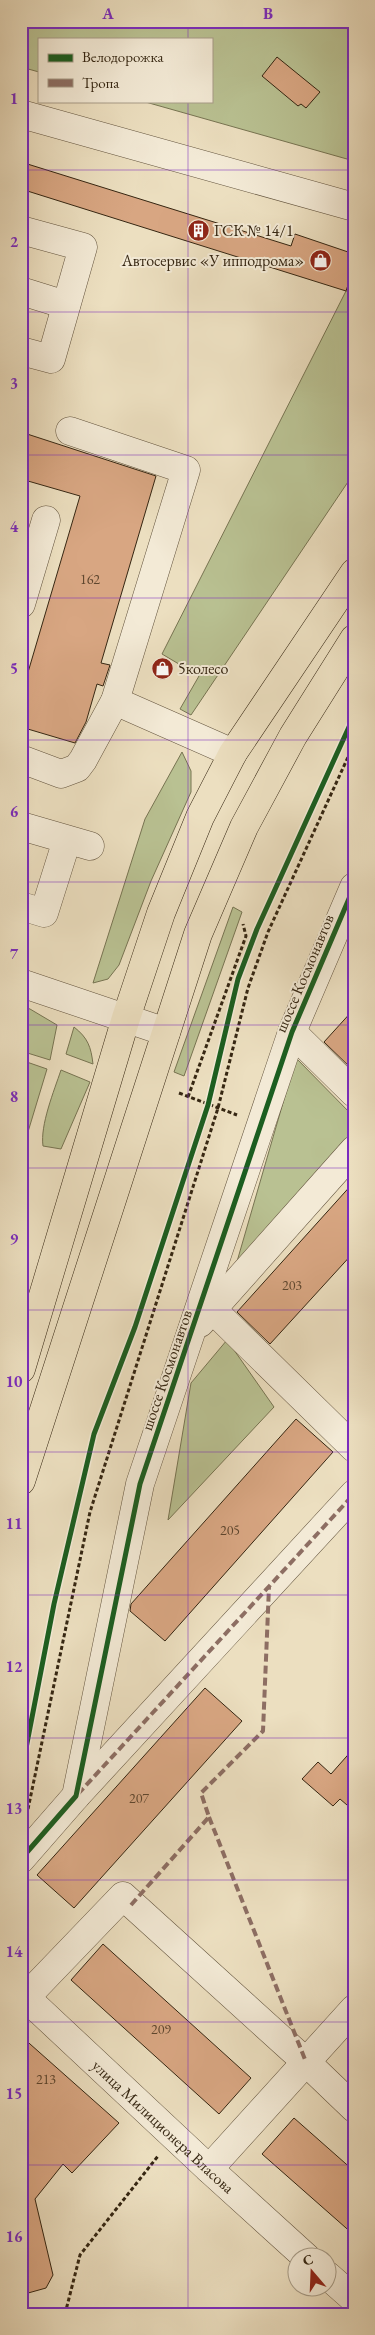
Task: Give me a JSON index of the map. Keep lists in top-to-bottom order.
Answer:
{
  "streets": {
    "street": ["шоссе Космонавтов", "улица Милиционера Власова"]
  },
  "places": {
    "building": ["ГСК № 14/1"],
    "shop": ["Автосервис «У ипподрома»", "5колесо"]
  },
  "house_numbers": [
    "162",
    "203",
    "205",
    "207",
    "209",
    "213"
  ],
  "legend": ["Велодорожка", "Тропа"],
  "north": "top",
  "grid": {
    "columns": ["A", "B"],
    "rows": [
      "1",
      "2",
      "3",
      "4",
      "5",
      "6",
      "7",
      "8",
      "9",
      "10",
      "11",
      "12",
      "13",
      "14",
      "15",
      "16"
    ]
  }
}
